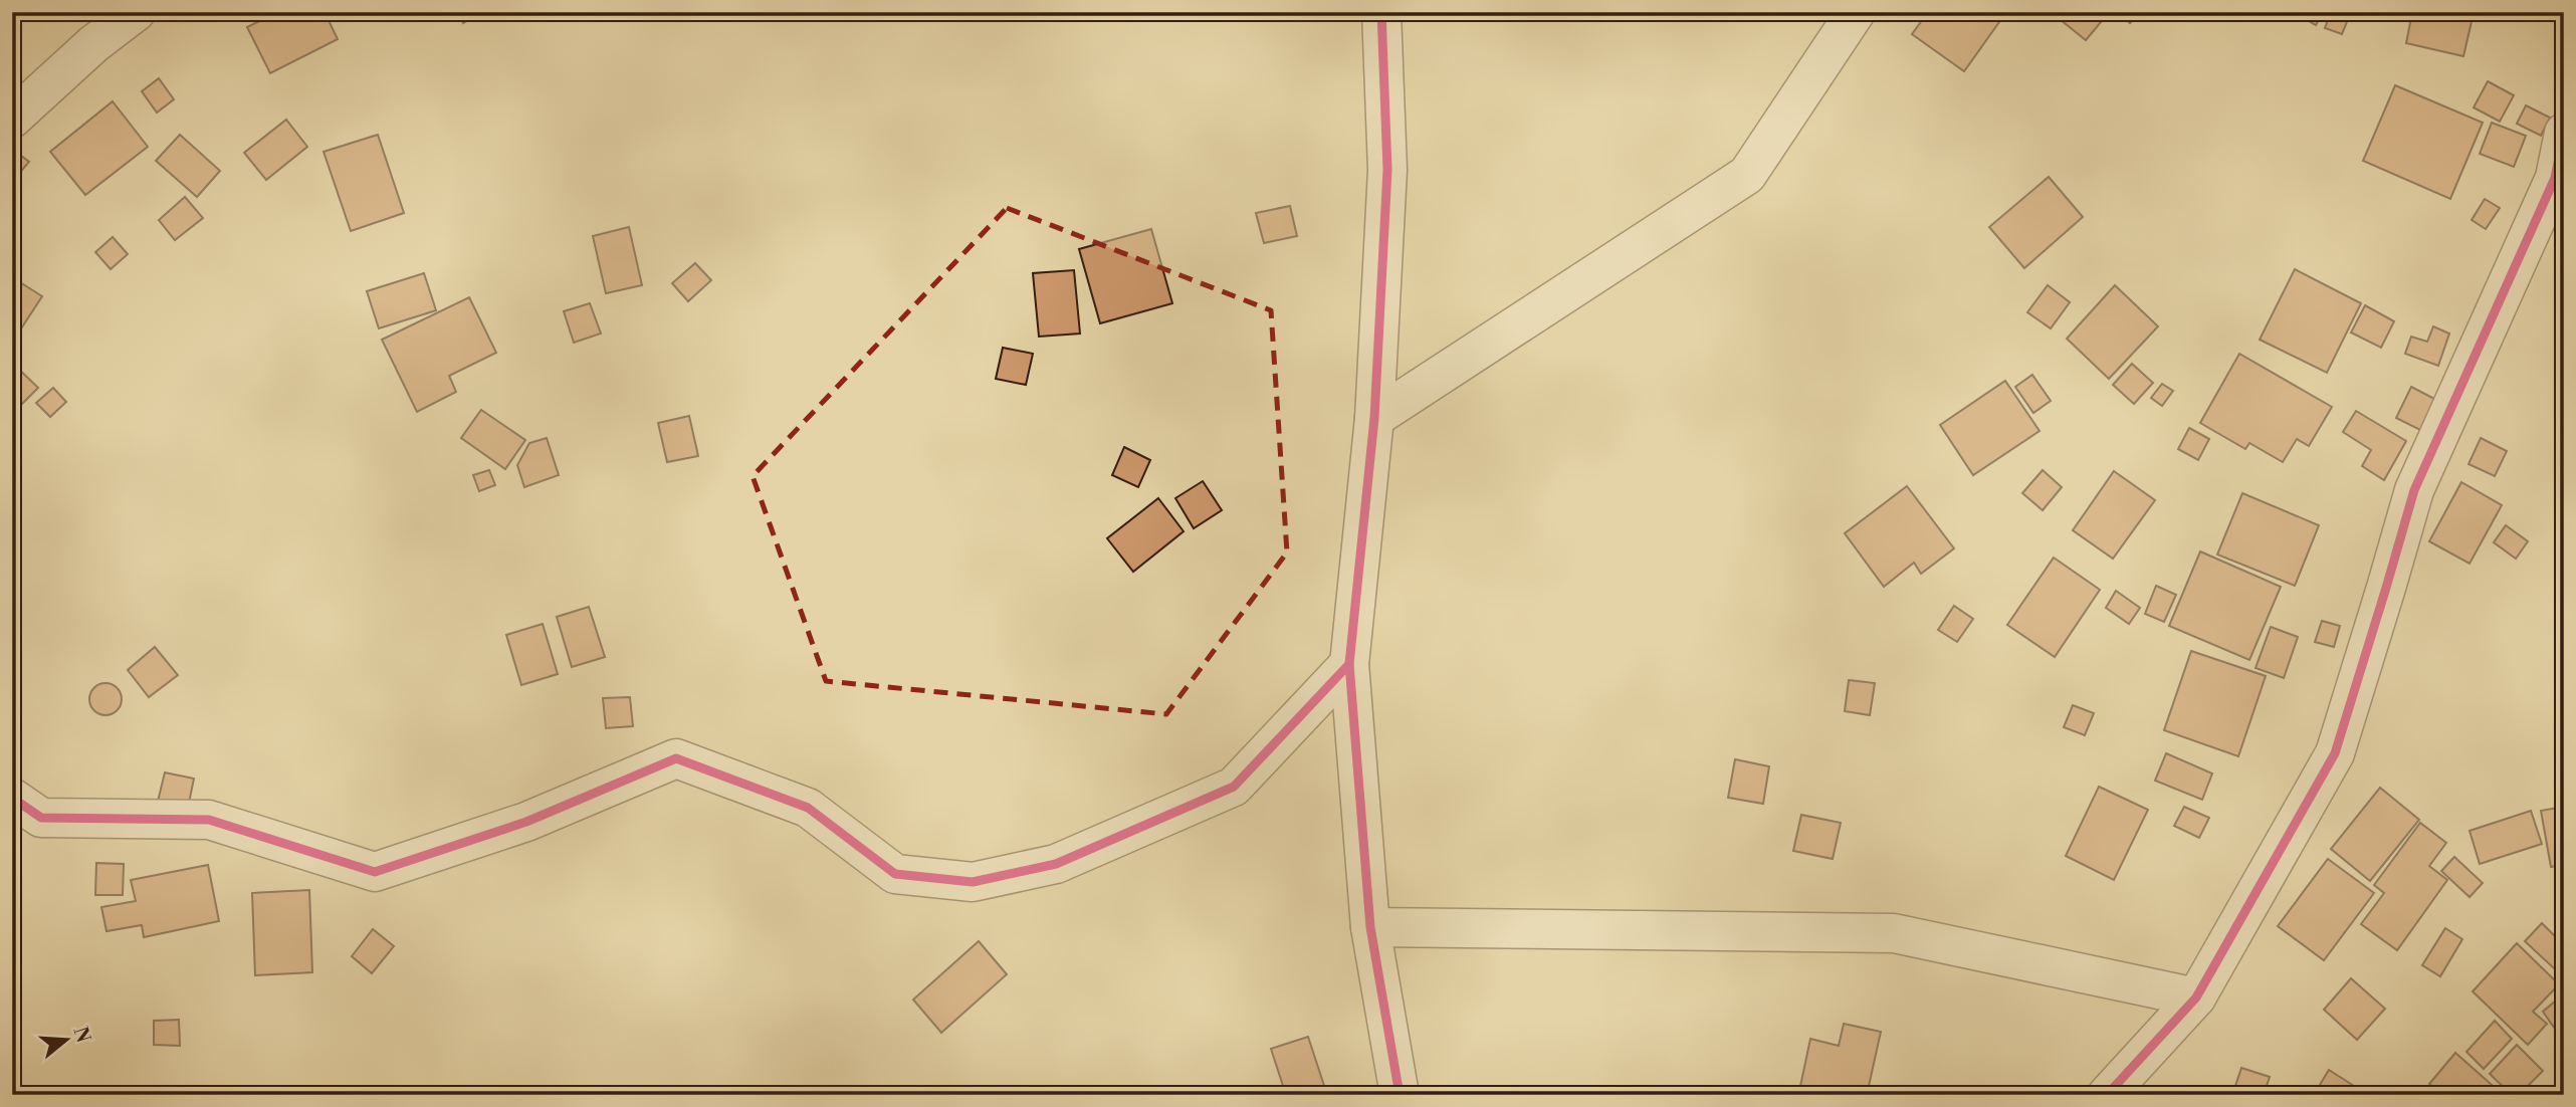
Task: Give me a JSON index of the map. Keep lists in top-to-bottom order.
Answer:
{
  "north": "right"
}
